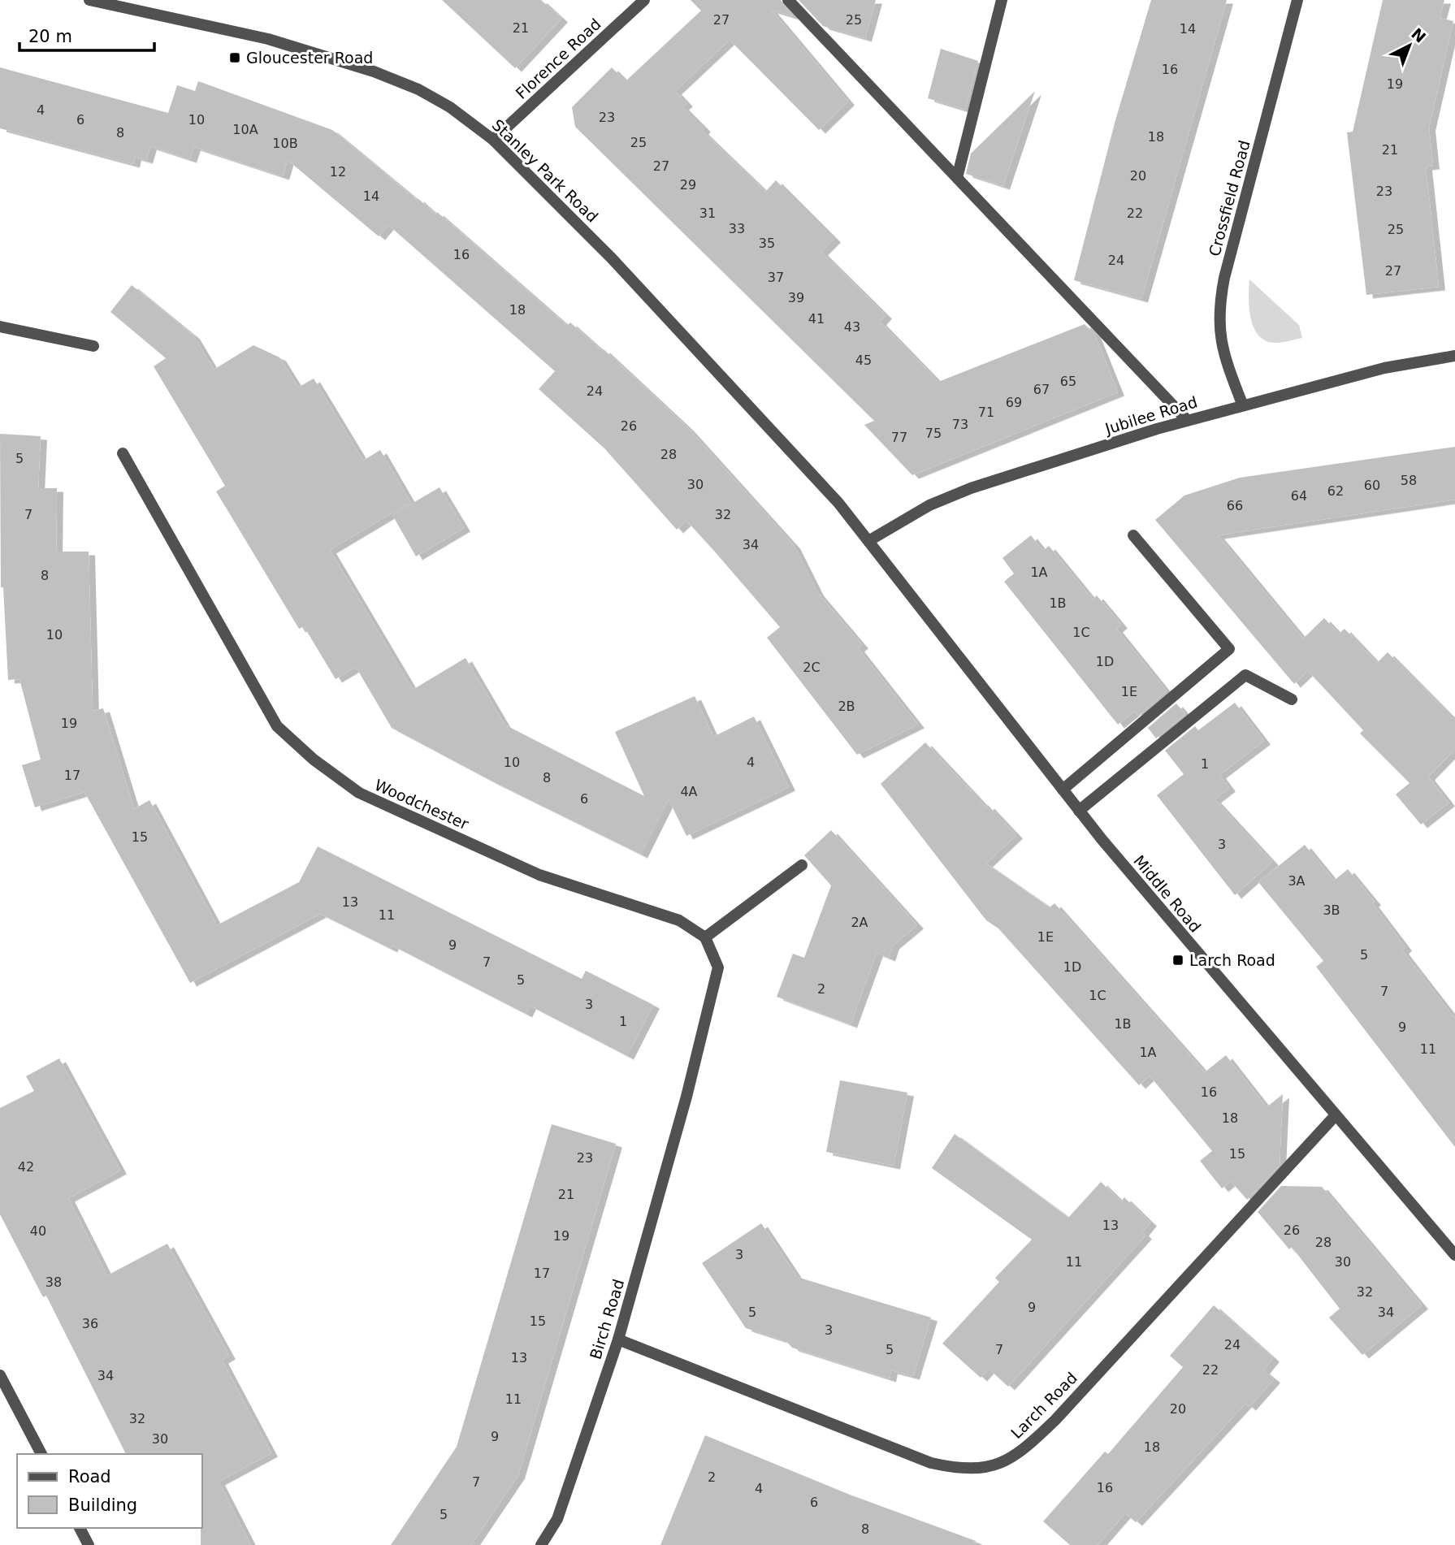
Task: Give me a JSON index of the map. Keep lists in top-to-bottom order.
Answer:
{
  "streets": {
    "street": [
      "Florence Road",
      "Stanley Park Road",
      "Crossfield Road",
      "Jubilee Road",
      "Woodchester",
      "Middle Road",
      "Birch Road",
      "Larch Road"
    ]
  },
  "crossings": [
    ["Florence Road", "Stanley Park Road"],
    ["Stanley Park Road", "Jubilee Road"],
    ["Stanley Park Road", "Middle Road"],
    ["Crossfield Road", "Jubilee Road"],
    ["Jubilee Road", "Middle Road"],
    ["Woodchester", "Birch Road"],
    ["Middle Road", "Larch Road"],
    ["Birch Road", "Larch Road"]
  ],
  "places": {
    "transit": ["Gloucester Road", "Larch Road"]
  },
  "house_numbers": [
    "27",
    "25",
    "21",
    "14",
    "16",
    "19",
    "4",
    "23",
    "6",
    "10",
    "10A",
    "8",
    "18",
    "25",
    "10B",
    "21",
    "27",
    "12",
    "20",
    "29",
    "23",
    "14",
    "31",
    "22",
    "33",
    "25",
    "35",
    "16",
    "24",
    "27",
    "37",
    "39",
    "18",
    "41",
    "43",
    "45",
    "65",
    "67",
    "24",
    "69",
    "71",
    "73",
    "26",
    "75",
    "77",
    "28",
    "5",
    "58",
    "30",
    "60",
    "62",
    "64",
    "66",
    "7",
    "32",
    "34",
    "1A",
    "8",
    "1B",
    "1C",
    "10",
    "1D",
    "2C",
    "1E",
    "2B",
    "19",
    "10",
    "4",
    "1",
    "17",
    "8",
    "4A",
    "6",
    "15",
    "3",
    "3A",
    "13",
    "3B",
    "11",
    "2A",
    "1E",
    "9",
    "5",
    "7",
    "1D",
    "5",
    "2",
    "7",
    "1C",
    "3",
    "1",
    "1B",
    "9",
    "11",
    "1A",
    "16",
    "18",
    "15",
    "23",
    "42",
    "21",
    "13",
    "26",
    "40",
    "19",
    "28",
    "3",
    "11",
    "30",
    "17",
    "38",
    "32",
    "9",
    "5",
    "34",
    "15",
    "36",
    "3",
    "24",
    "5",
    "7",
    "13",
    "22",
    "34",
    "11",
    "20",
    "32",
    "9",
    "30",
    "18",
    "2",
    "7",
    "16",
    "4",
    "6",
    "5",
    "8"
  ],
  "legend": ["Road", "Building"],
  "scale_bar": "20 m",
  "north": "top right"
}
